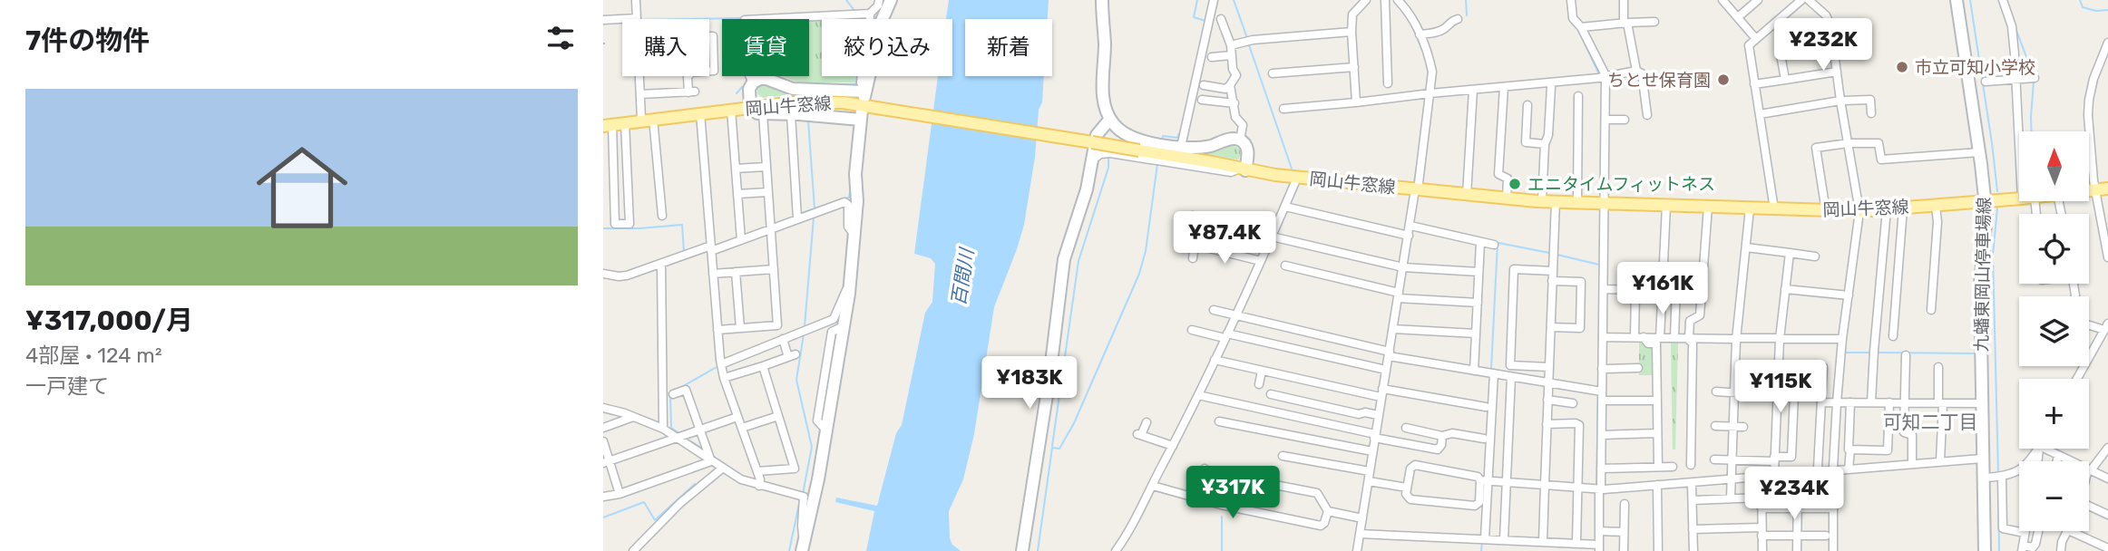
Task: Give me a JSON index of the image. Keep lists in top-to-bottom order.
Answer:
{
  "streets": {
    "main road": ["岡山牛窓線"],
    "street": ["九蟠東岡山停車場線"]
  },
  "crossings": [
    ["岡山牛窓線", "九蟠東岡山停車場線"]
  ],
  "districts": ["可知二丁目"],
  "water": ["百間川"],
  "places": ["市立可知小学校", "ちとせ保育園", "エニタイムフィットネス"],
  "north": "top",
  "page": {
    "heading": "7件の物件",
    "price": [
      "¥232K",
      "¥87.4K",
      "¥161K",
      "¥183K",
      "¥115K",
      "¥317K",
      "¥234K"
    ],
    "chip": [
      "購入",
      "賃貸",
      "絞り込み",
      "新着"
    ],
    "list": [
      {
        "name": "¥317,000/月",
        "note": "4部屋 · 124 m² · 一戸建て"
      }
    ],
    "map_buttons": ["+", "−"]
  }
}
